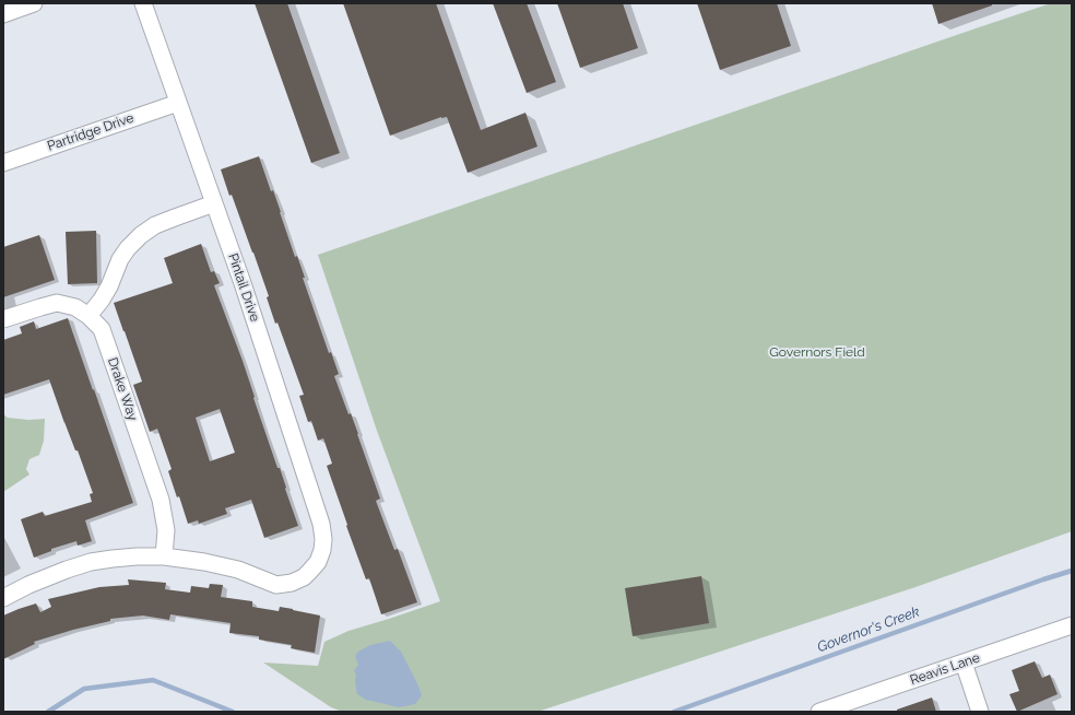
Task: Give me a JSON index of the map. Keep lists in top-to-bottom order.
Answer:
{
  "streets": {
    "street": [
      "Partridge Drive",
      "Pintail Drive",
      "Drake Way",
      "Reavis Lane"
    ]
  },
  "crossings": [
    ["Partridge Drive", "Pintail Drive"],
    ["Pintail Drive", "Drake Way"]
  ],
  "water": ["Governor's Creek"],
  "parks": ["Governors Field"]
}
